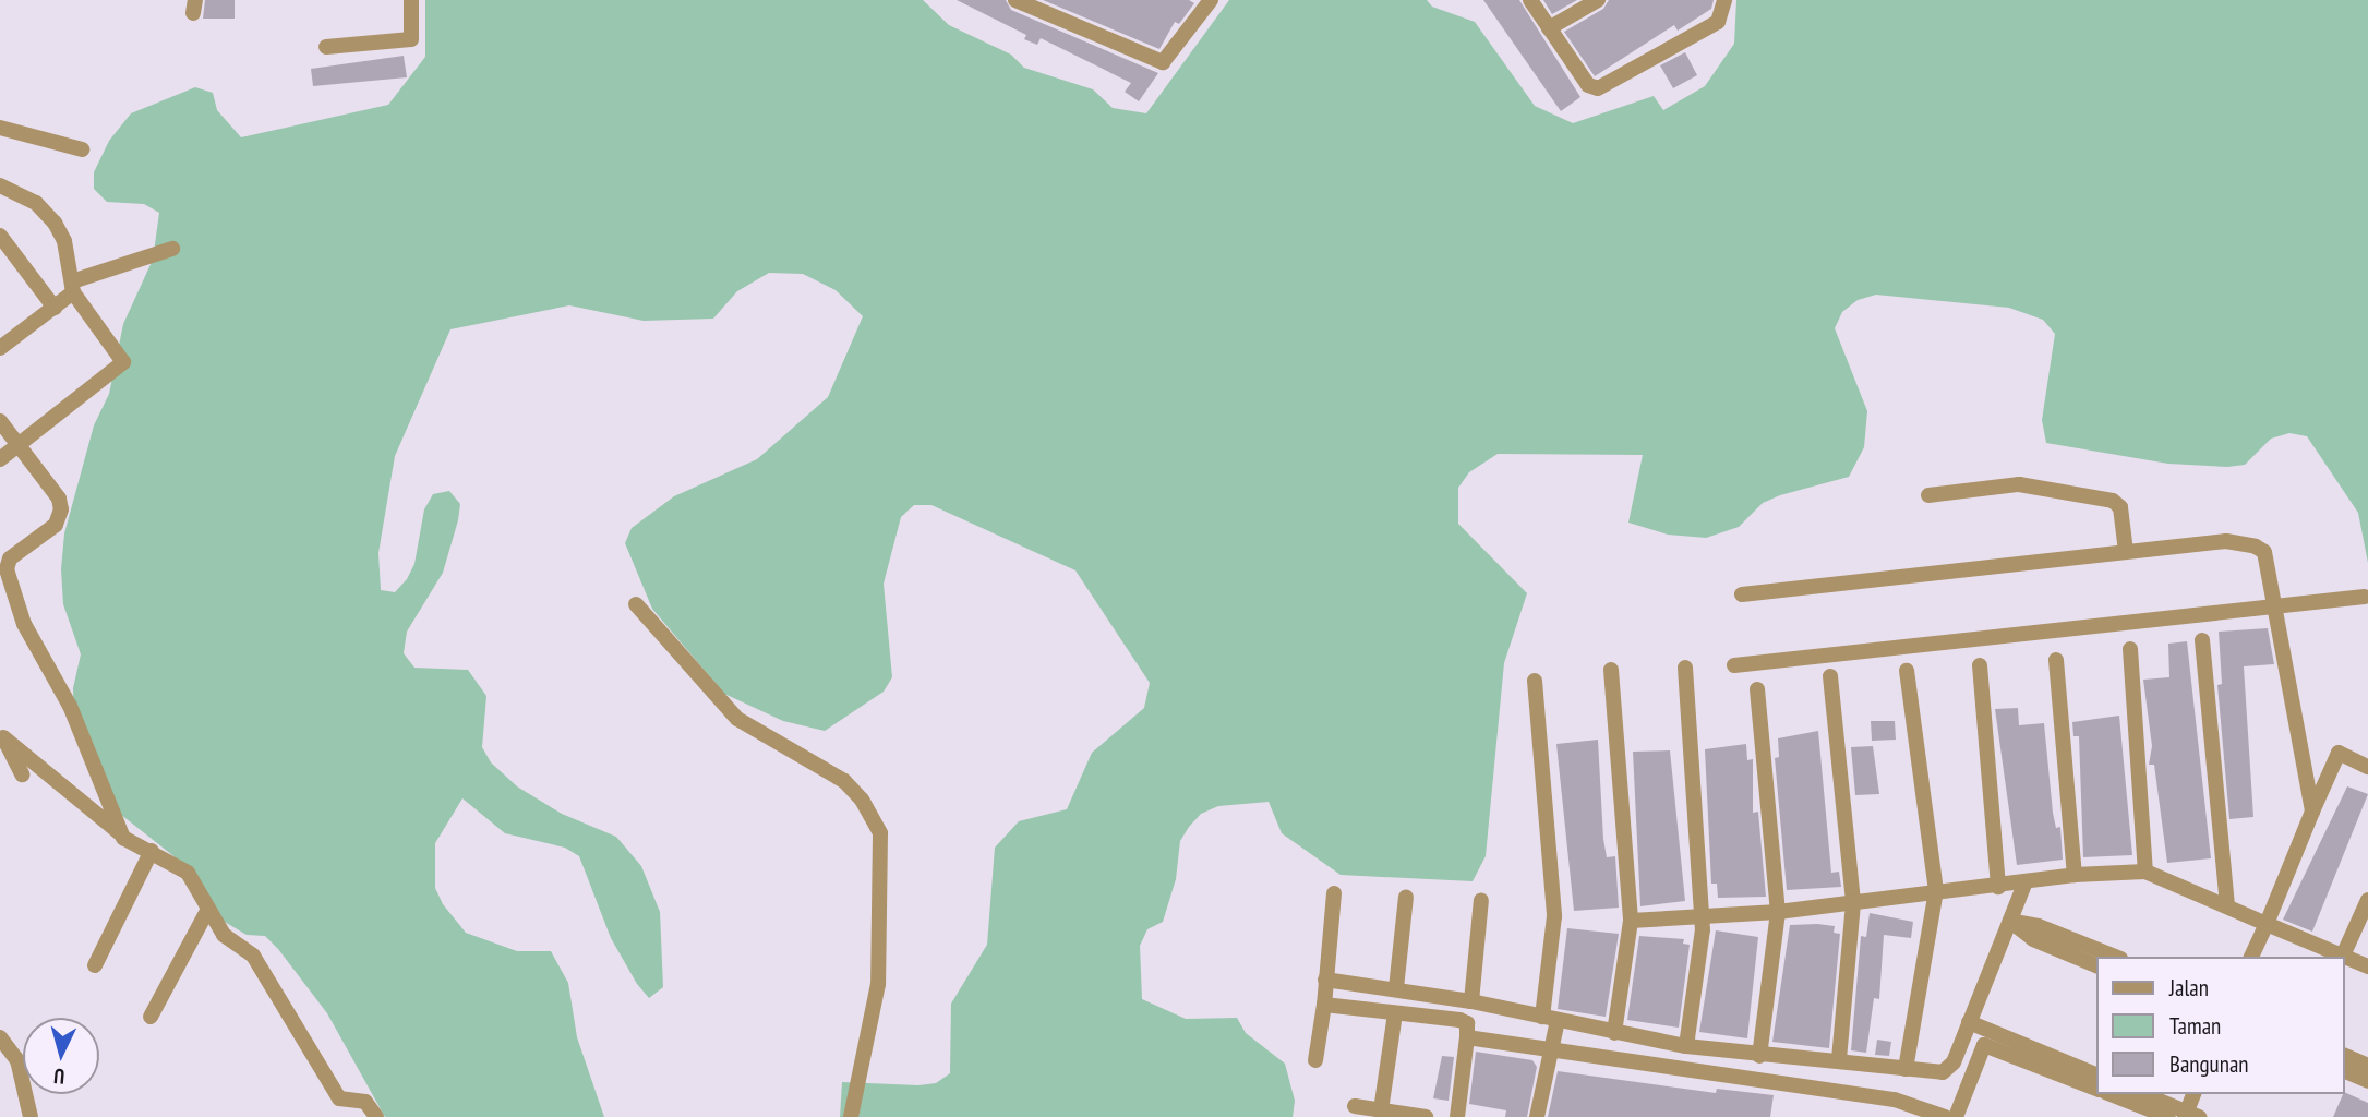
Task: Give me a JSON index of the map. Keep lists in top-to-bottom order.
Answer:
{
  "legend": ["Jalan", "Taman", "Bangunan"],
  "north": "bottom"
}
